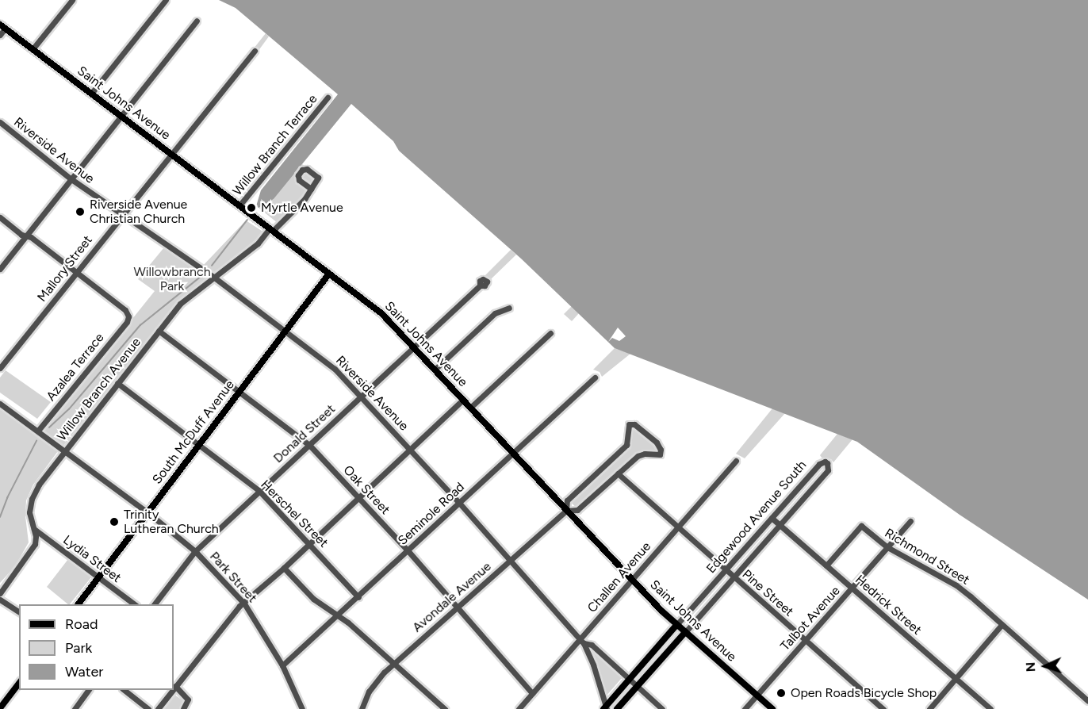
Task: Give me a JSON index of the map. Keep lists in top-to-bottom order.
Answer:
{
  "streets": {
    "main road": ["Saint Johns Avenue", "South McDuff Avenue", "Edgewood Avenue South"],
    "street": [
      "Willow Branch Terrace",
      "Riverside Avenue",
      "Mallory Street",
      "Azalea Terrace",
      "Willow Branch Avenue",
      "Donald Street",
      "Oak Street",
      "Herschel Street",
      "Seminole Road",
      "Richmond Street",
      "Lydia Street",
      "Park Street",
      "Challen Avenue",
      "Pine Street",
      "Avondale Avenue",
      "Hedrick Street",
      "Talbot Avenue"
    ]
  },
  "crossings": [
    ["Saint Johns Avenue", "Willow Branch Terrace"],
    ["Saint Johns Avenue", "Mallory Street"],
    ["Saint Johns Avenue", "Willow Branch Avenue"],
    ["Saint Johns Avenue", "South McDuff Avenue"],
    ["Saint Johns Avenue", "Donald Street"],
    ["Saint Johns Avenue", "Seminole Road"],
    ["Saint Johns Avenue", "Edgewood Avenue South"],
    ["Saint Johns Avenue", "Challen Avenue"],
    ["Saint Johns Avenue", "Avondale Avenue"],
    ["Saint Johns Avenue", "Talbot Avenue"],
    ["Riverside Avenue", "Mallory Street"],
    ["Riverside Avenue", "Willow Branch Avenue"],
    ["Riverside Avenue", "South McDuff Avenue"],
    ["Riverside Avenue", "Donald Street"],
    ["Riverside Avenue", "Seminole Road"],
    ["Riverside Avenue", "Edgewood Avenue South"],
    ["Riverside Avenue", "Challen Avenue"],
    ["Riverside Avenue", "Avondale Avenue"],
    ["Mallory Street", "Azalea Terrace"],
    ["Azalea Terrace", "Park Street"],
    ["Willow Branch Avenue", "Oak Street"],
    ["Willow Branch Avenue", "Herschel Street"],
    ["Willow Branch Avenue", "Lydia Street"],
    ["Willow Branch Avenue", "Park Street"],
    ["South McDuff Avenue", "Oak Street"],
    ["South McDuff Avenue", "Herschel Street"],
    ["South McDuff Avenue", "Lydia Street"],
    ["South McDuff Avenue", "Park Street"],
    ["Donald Street", "Oak Street"],
    ["Donald Street", "Herschel Street"],
    ["Donald Street", "Park Street"],
    ["Oak Street", "Seminole Road"],
    ["Oak Street", "Challen Avenue"],
    ["Oak Street", "Avondale Avenue"],
    ["Herschel Street", "Seminole Road"],
    ["Seminole Road", "Park Street"],
    ["Edgewood Avenue South", "Pine Street"],
    ["Edgewood Avenue South", "Hedrick Street"],
    ["Richmond Street", "Hedrick Street"],
    ["Richmond Street", "Talbot Avenue"],
    ["Challen Avenue", "Pine Street"],
    ["Pine Street", "Talbot Avenue"],
    ["Hedrick Street", "Talbot Avenue"]
  ],
  "parks": ["Willowbranch Park"],
  "places": [
    "Myrtle Avenue",
    "Riverside Avenue Christian Church",
    "Trinity Lutheran Church",
    "Open Roads Bicycle Shop"
  ],
  "legend": ["Road", "Park", "Water"],
  "north": "left"
}
